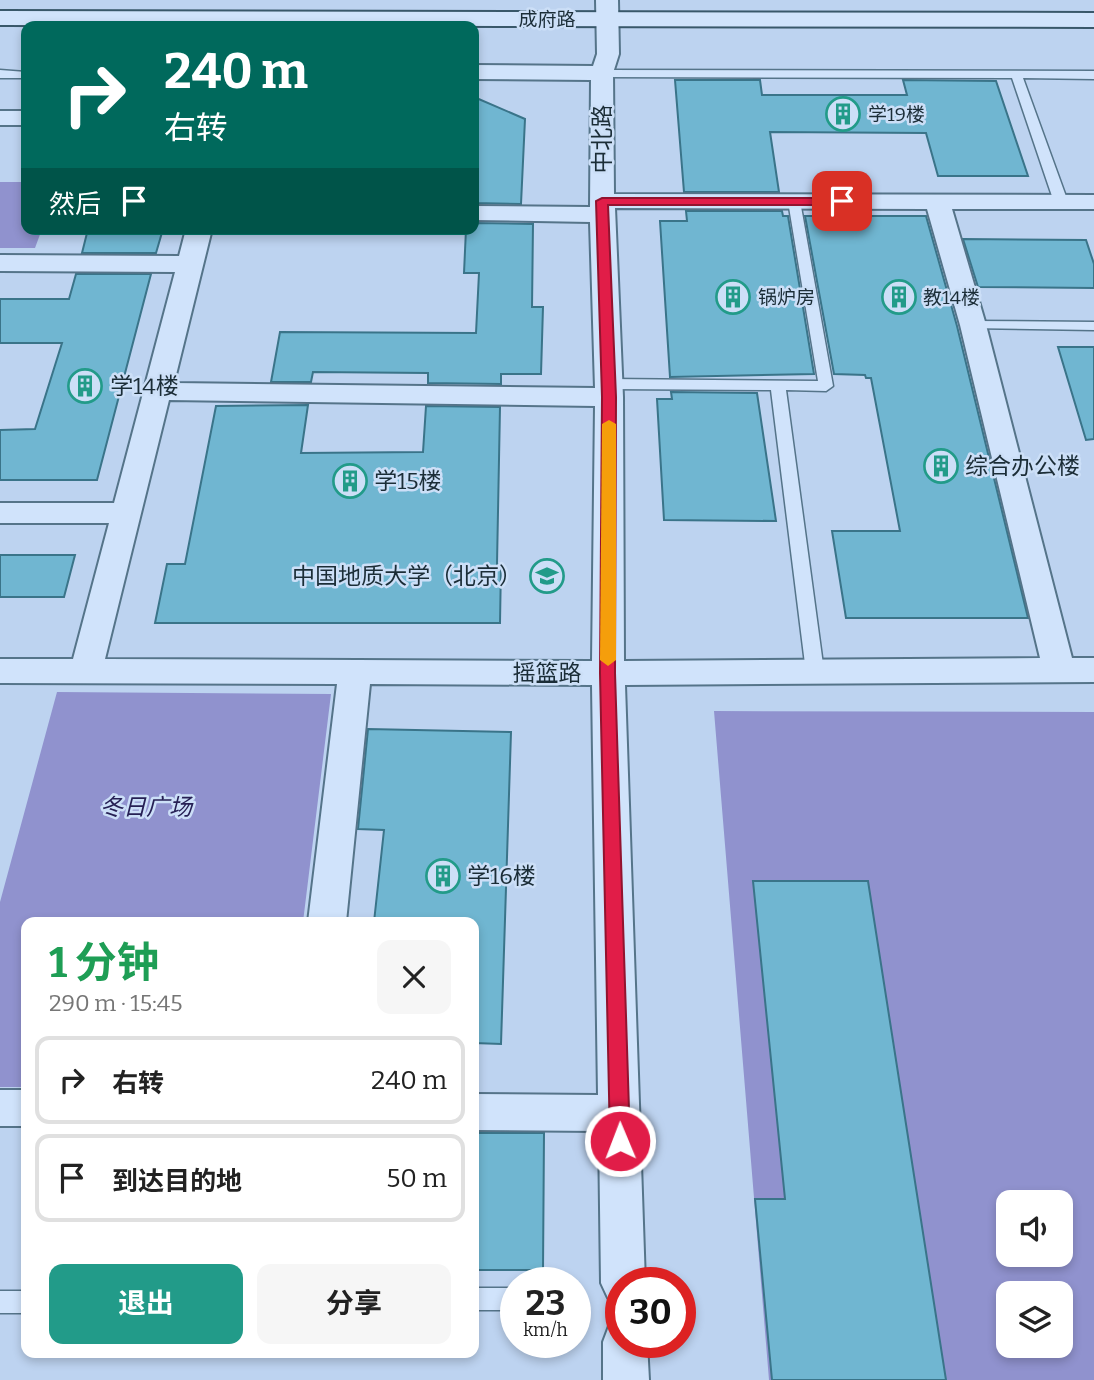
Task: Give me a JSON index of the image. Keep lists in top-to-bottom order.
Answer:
{
  "streets": {
    "main road": ["成府路"],
    "street": ["中北路", "摇篮路"]
  },
  "crossings": [
    ["成府路", "中北路"],
    ["中北路", "摇篮路"]
  ],
  "parks": ["冬日广场"],
  "places": {
    "building": [
      "学19楼",
      "锅炉房",
      "教14楼",
      "学14楼",
      "综合办公楼",
      "学15楼",
      "学16楼"
    ],
    "school or university": ["中国地质大学（北京）"]
  },
  "page": {
    "turn": ["240 m", "右转"],
    "then": "然后",
    "heading": ["1 分钟", "290 m · 15:45"],
    "list": [
      {
        "name": "右转",
        "value": "240 m"
      },
      {
        "name": "到达目的地",
        "value": "50 m"
      }
    ],
    "buttons": ["退出", "分享"],
    "speed": "23 km/h",
    "limit": "30"
  }
}
